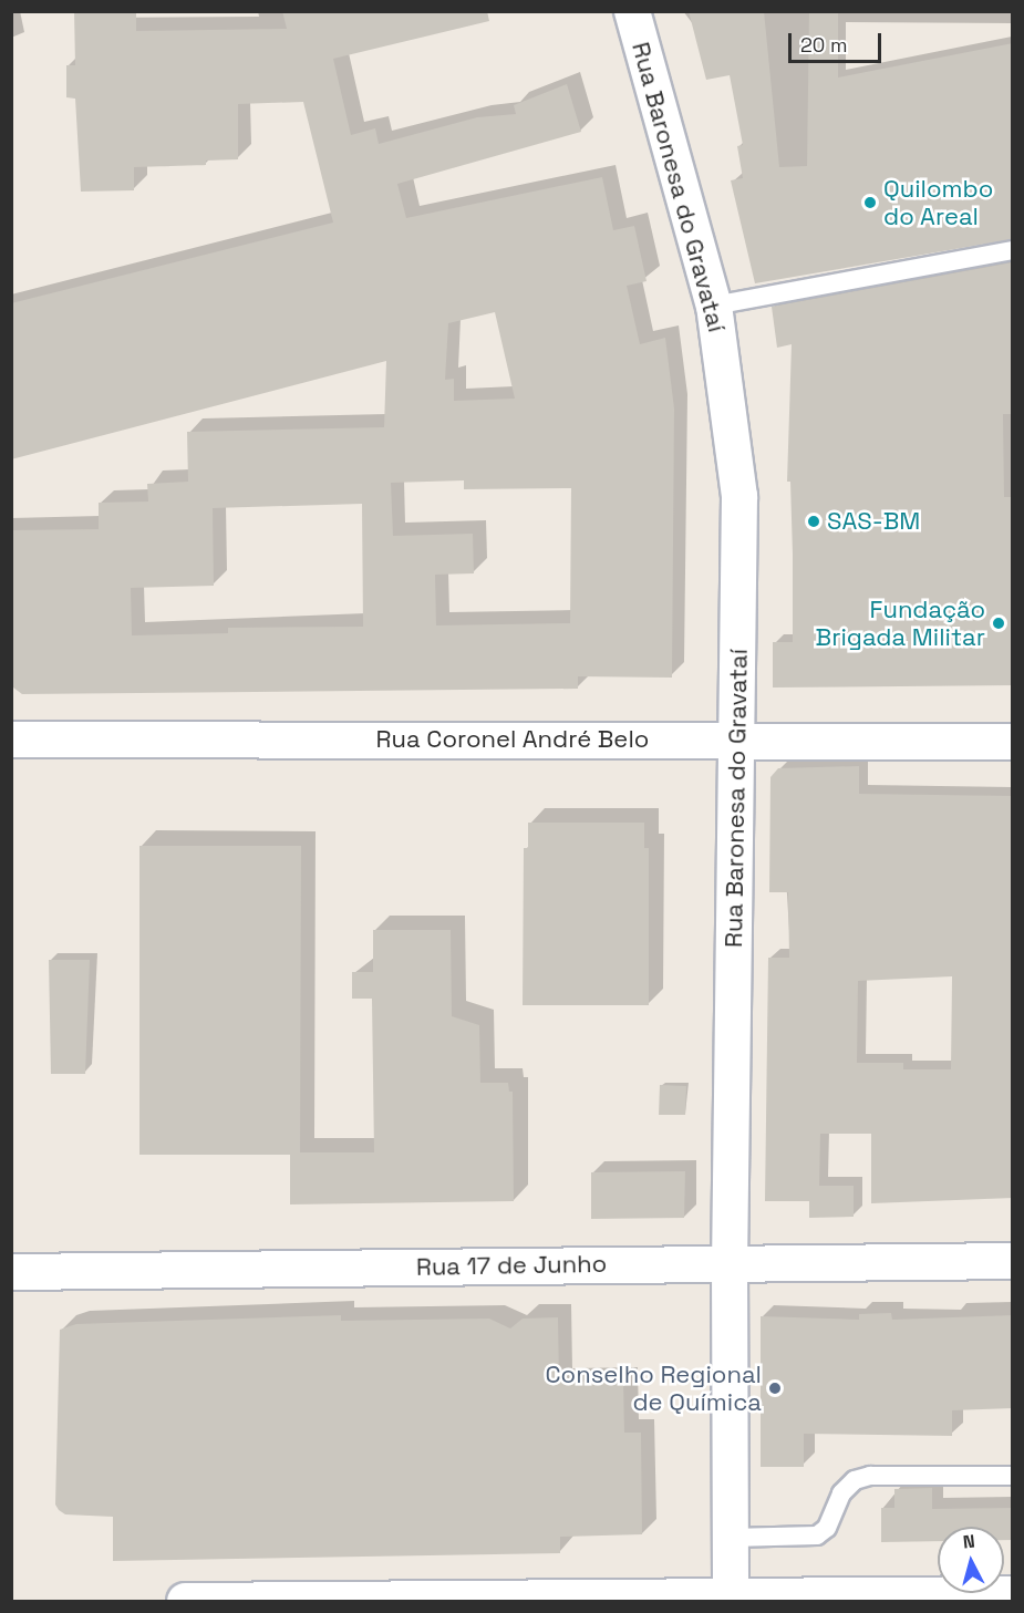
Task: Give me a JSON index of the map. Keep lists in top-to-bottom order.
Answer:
{
  "streets": {
    "street": ["Rua Baronesa do Gravataí", "Rua Coronel André Belo", "Rua 17 de Junho"]
  },
  "crossings": [
    ["Rua Baronesa do Gravataí", "Rua Coronel André Belo"],
    ["Rua Baronesa do Gravataí", "Rua 17 de Junho"]
  ],
  "places": [
    "Quilombo do Areal",
    "SAS-BM",
    "Fundação Brigada Militar",
    "Conselho Regional de Química"
  ],
  "scale_bar": "20 m",
  "north": "top"
}
